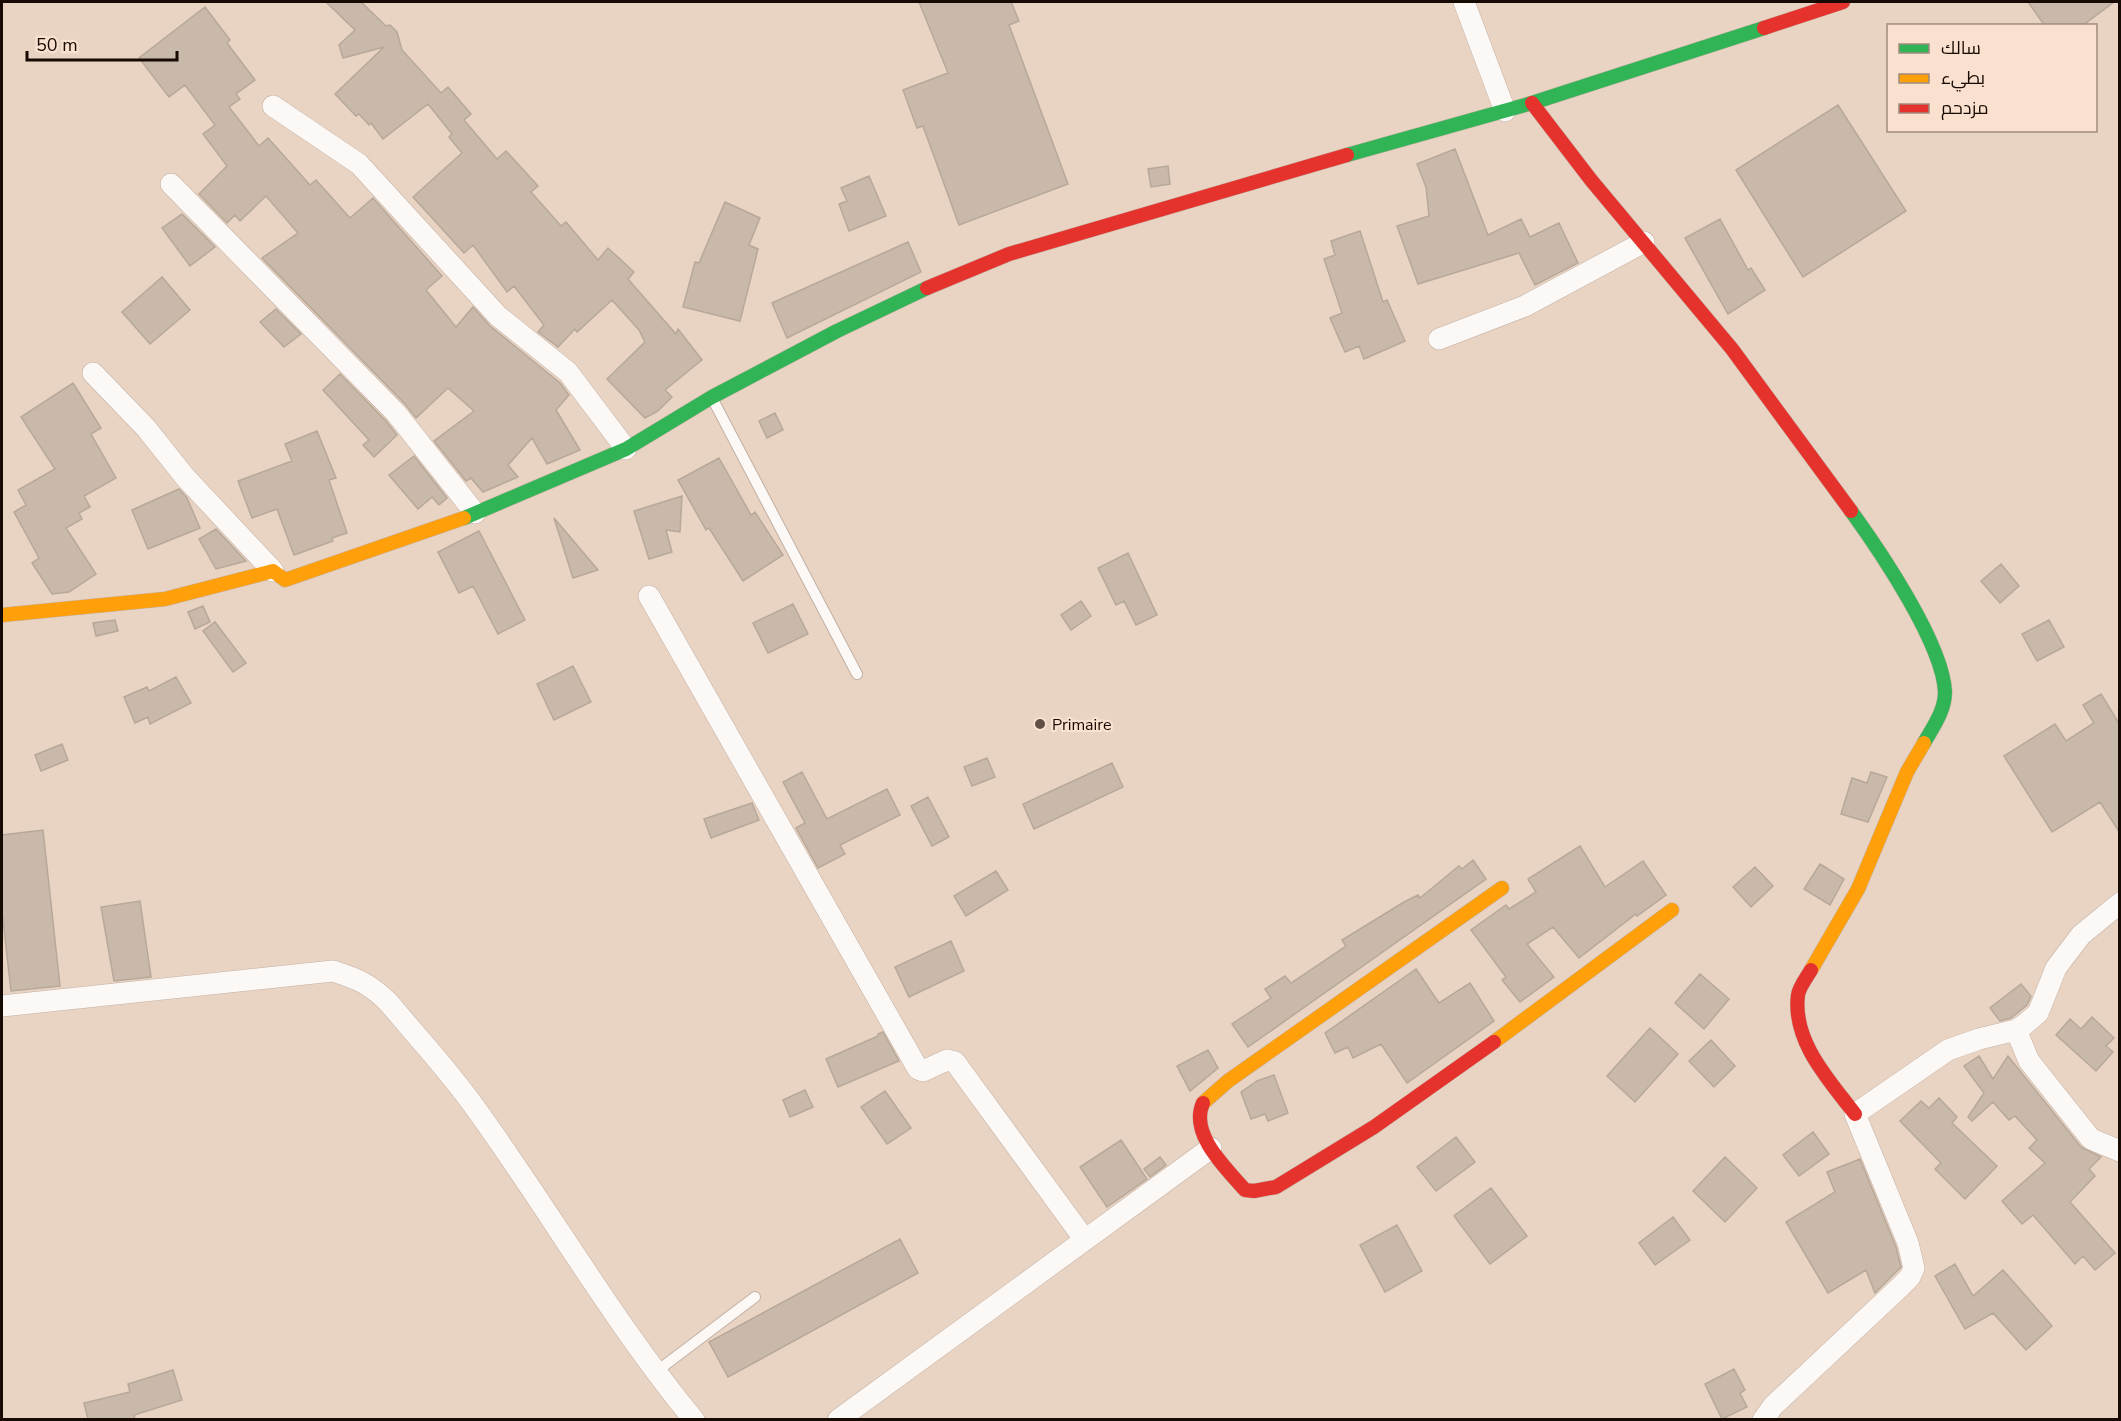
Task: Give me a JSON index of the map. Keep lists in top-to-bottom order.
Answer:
{
  "places": ["Primaire"],
  "legend": ["سالك", "بطيء", "مزدحم"],
  "scale_bar": "50 m"
}
